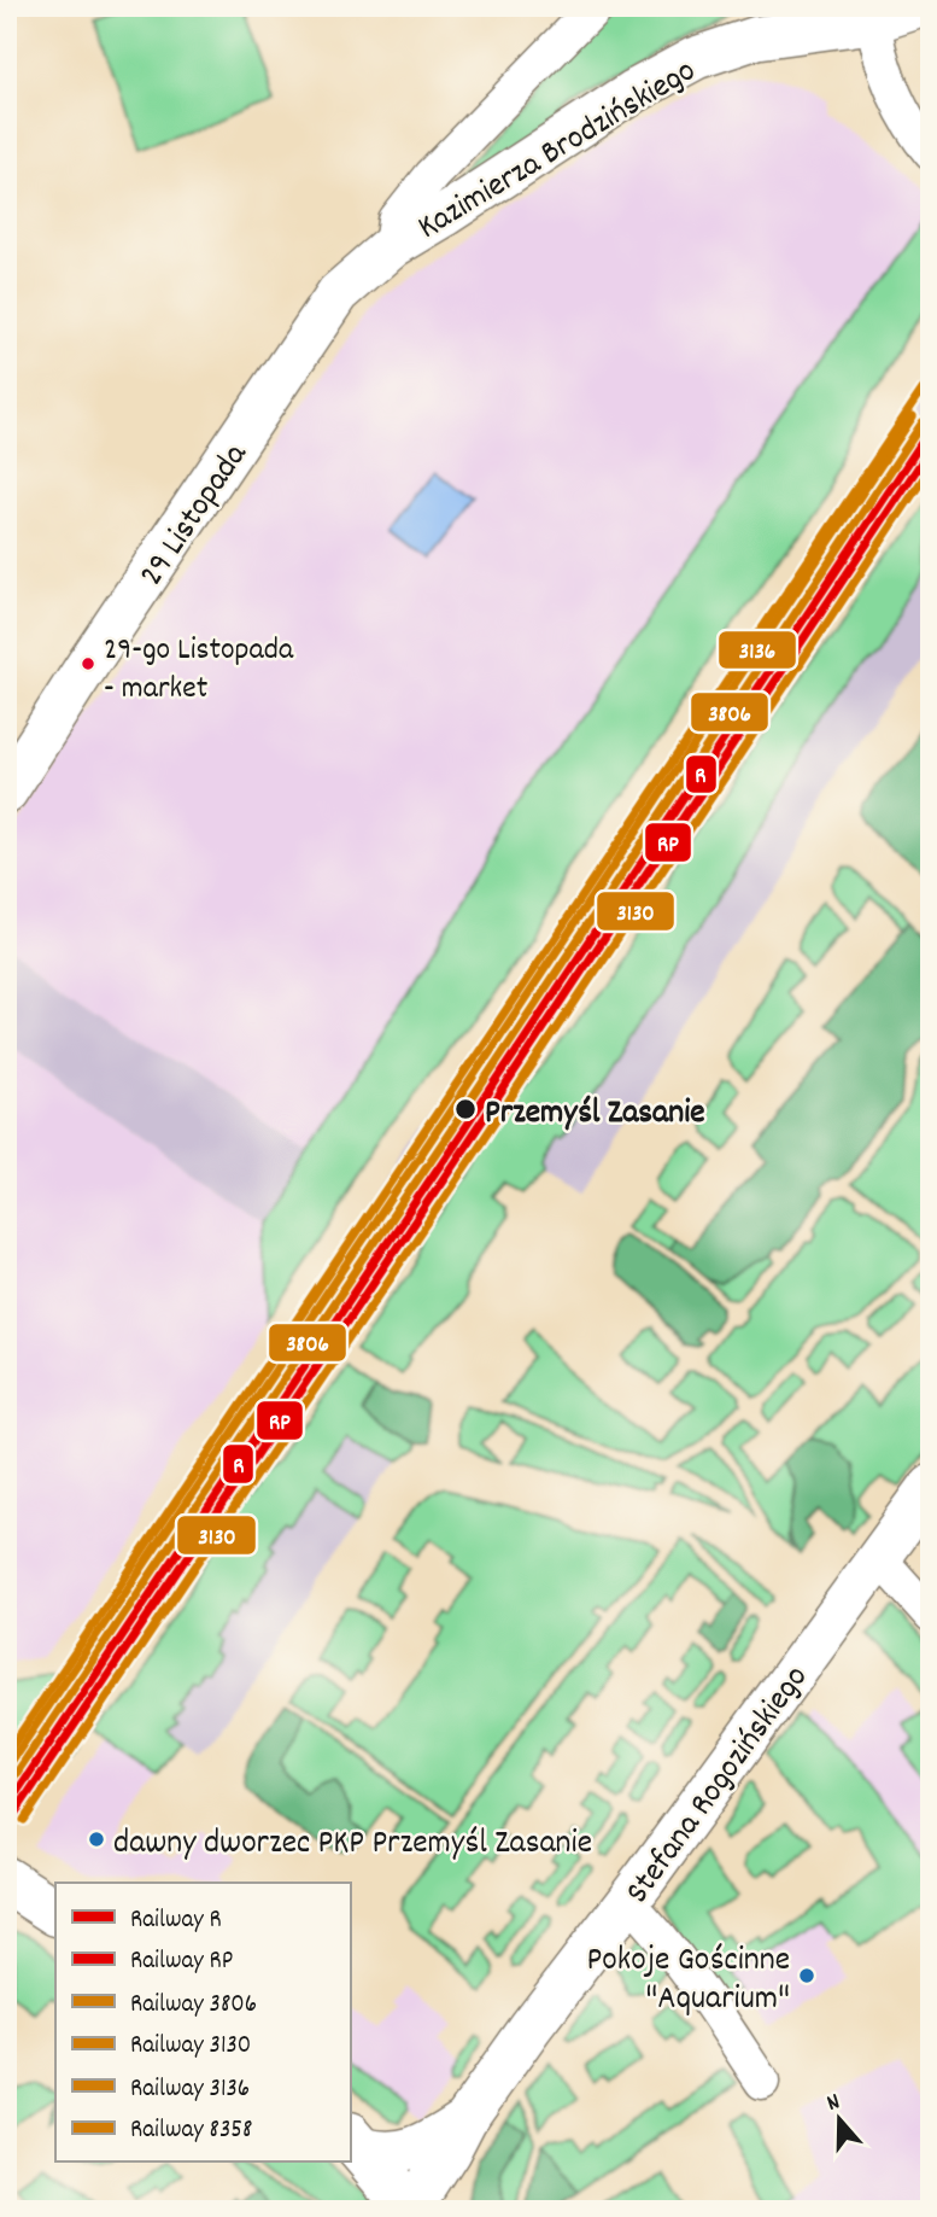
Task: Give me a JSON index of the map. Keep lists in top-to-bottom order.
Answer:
{
  "streets": {
    "street": ["Kazimierza Brodzińskiego", "29 Listopada", "Stefana Rogozińskiego"]
  },
  "crossings": [
    ["Kazimierza Brodzińskiego", "29 Listopada"]
  ],
  "places": [
    "29-go Listopada - market",
    "Przemyśl Zasanie",
    "dawny dworzec PKP Przemyśl Zasanie",
    "Pokoje Gościnne \"Aquarium\""
  ],
  "lines": [
    "rail line 8358",
    "rail line 3136",
    "rail line 3806",
    "rail line R",
    "rail line RP",
    "rail line 3130"
  ],
  "legend": [
    "Railway R",
    "Railway RP",
    "Railway 3806",
    "Railway 3130",
    "Railway 3136",
    "Railway 8358"
  ],
  "north": "top"
}
